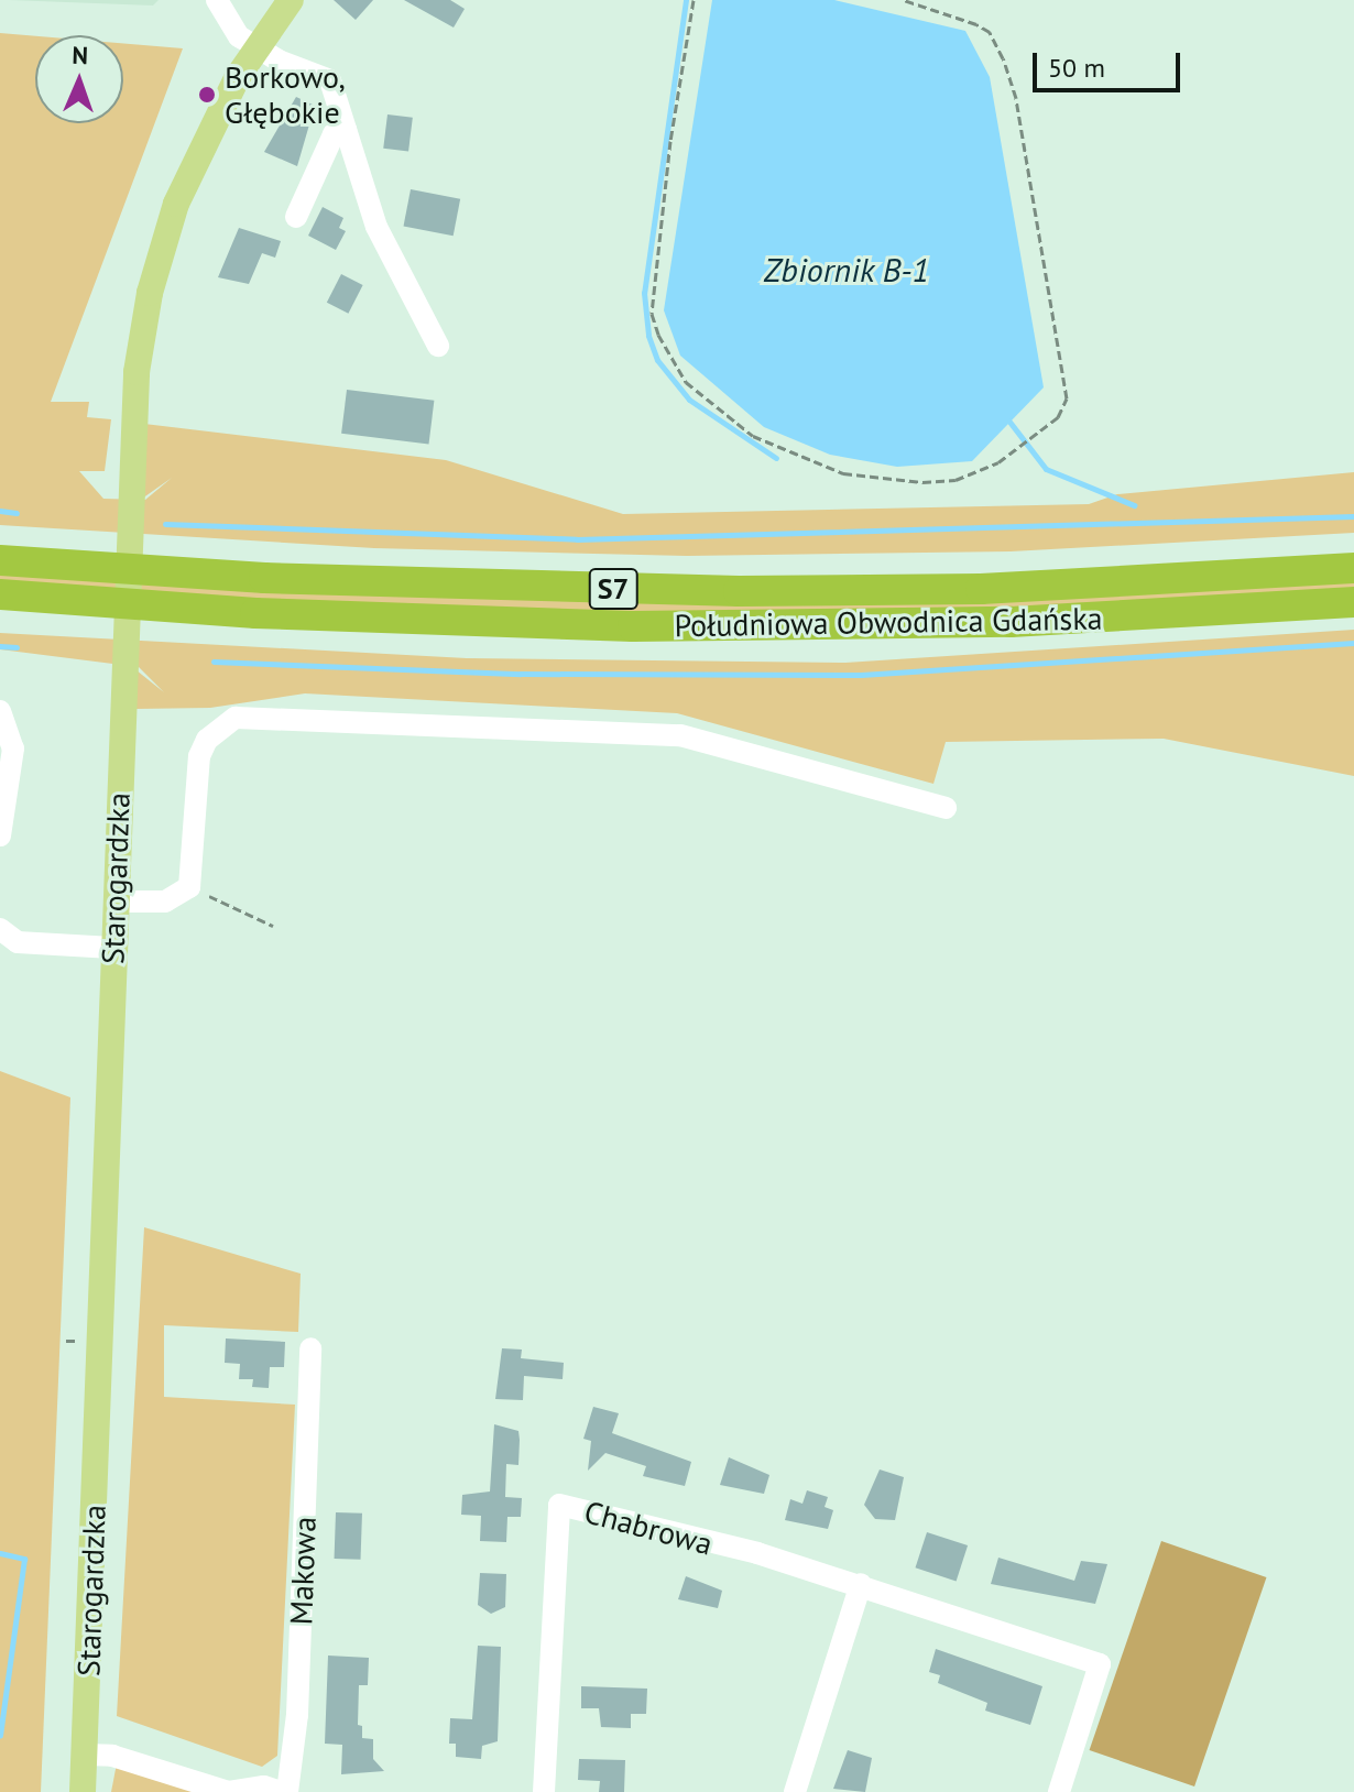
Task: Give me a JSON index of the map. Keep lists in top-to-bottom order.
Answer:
{
  "streets": {
    "highway": ["S7", "Południowa Obwodnica Gdańska"],
    "main road": ["Starogardzka"],
    "street": ["Chabrowa", "Makowa"]
  },
  "water": ["Zbiornik B-1"],
  "places": ["Borkowo, Głębokie"],
  "scale_bar": "50 m",
  "north": "top"
}
